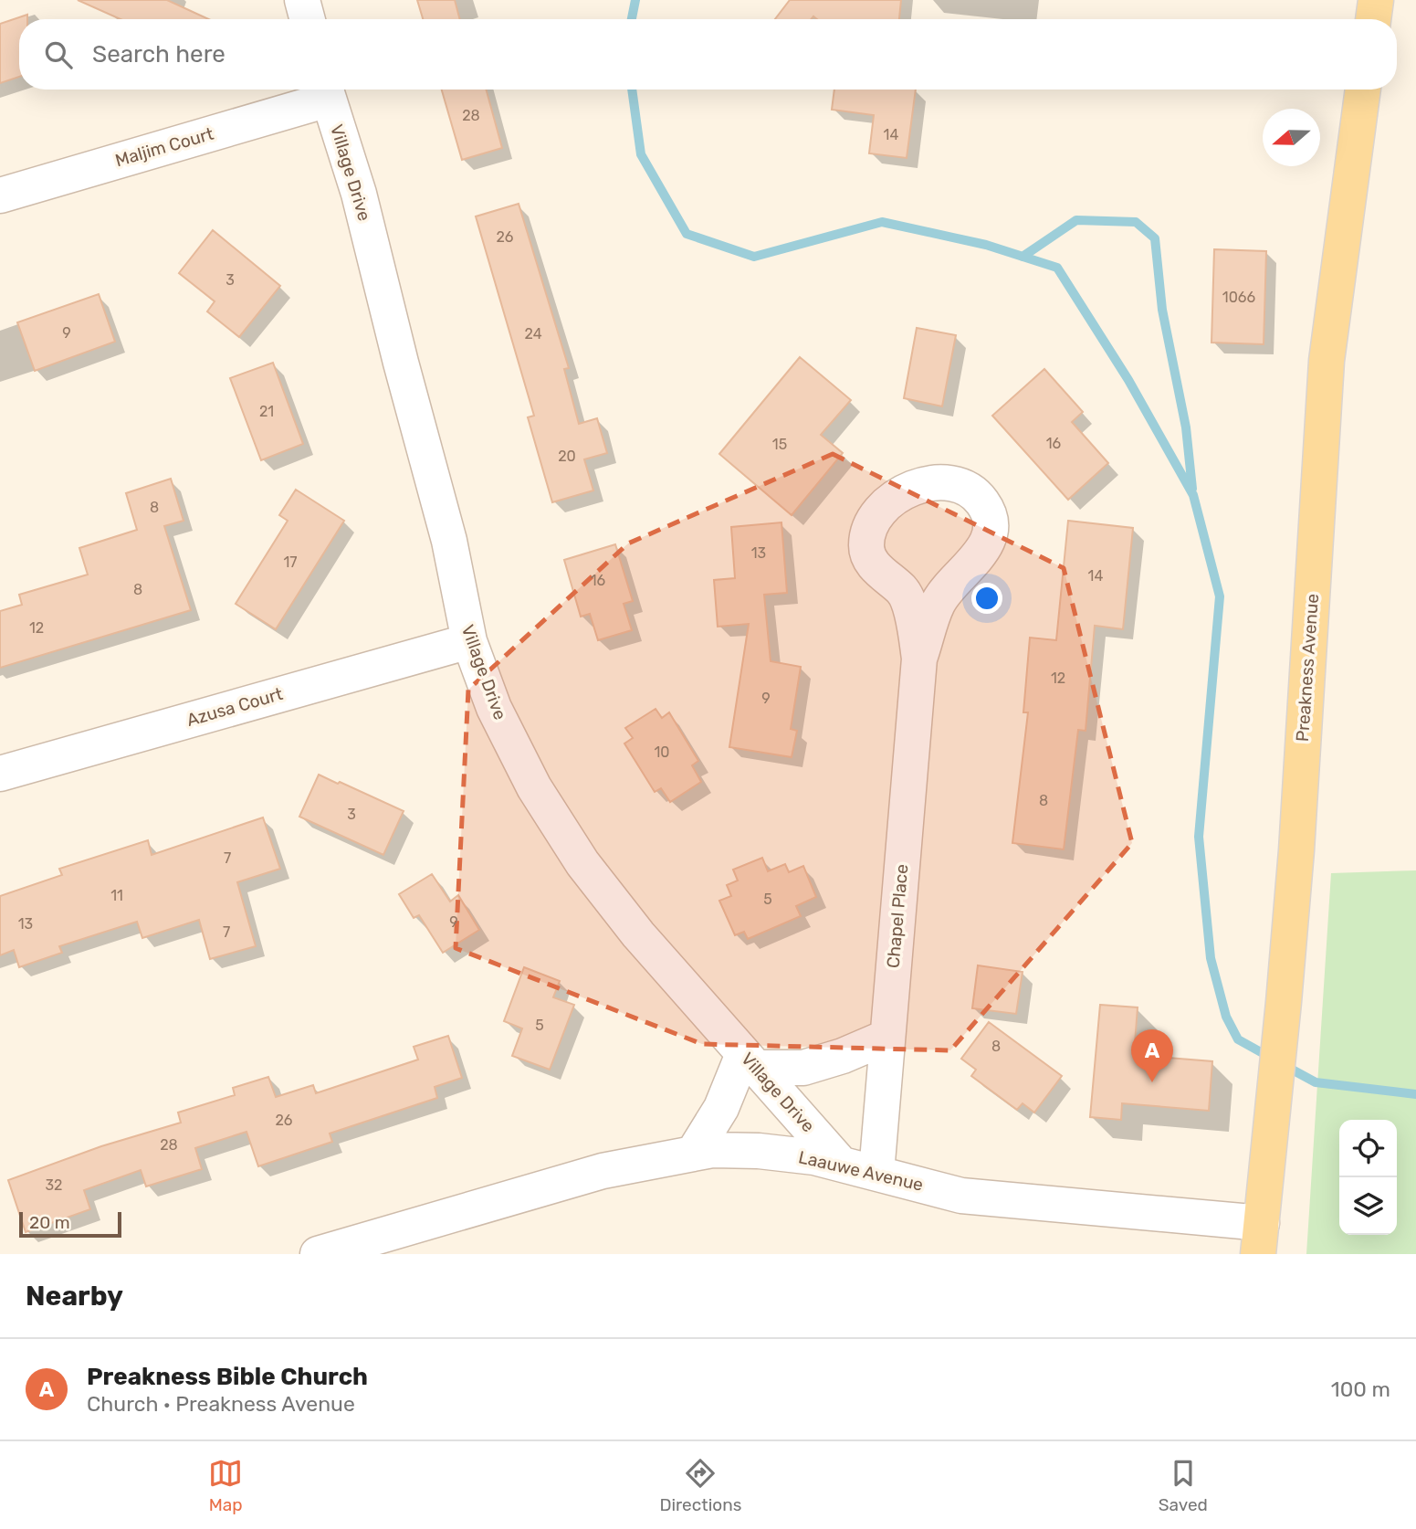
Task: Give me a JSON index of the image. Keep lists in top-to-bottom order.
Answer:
{
  "streets": {
    "main road": ["Preakness Avenue"],
    "street": [
      "Maljim Court",
      "Village Drive",
      "Azusa Court",
      "Chapel Place",
      "Laauwe Avenue"
    ]
  },
  "crossings": [
    ["Maljim Court", "Village Drive"],
    ["Village Drive", "Azusa Court"],
    ["Village Drive", "Laauwe Avenue"],
    ["Preakness Avenue", "Laauwe Avenue"],
    ["Chapel Place", "Laauwe Avenue"]
  ],
  "house_numbers": [
    "28",
    "14",
    "26",
    "3",
    "1066",
    "9",
    "24",
    "21",
    "16",
    "15",
    "20",
    "8",
    "13",
    "17",
    "14",
    "16",
    "8",
    "12",
    "12",
    "9",
    "10",
    "8",
    "3",
    "7",
    "11",
    "5",
    "9",
    "13",
    "7",
    "5",
    "8",
    "26",
    "28",
    "32"
  ],
  "scale_bar": "20 m",
  "north": "left",
  "page": {
    "search": "Search here",
    "pins": "A",
    "scale": "20 m",
    "heading": "Nearby",
    "list": [
      {
        "mark": "A",
        "name": "Preakness Bible Church",
        "note": "Church · Preakness Avenue",
        "value": "100 m"
      }
    ],
    "nav": ["Map", "Directions", "Saved"]
  }
}
